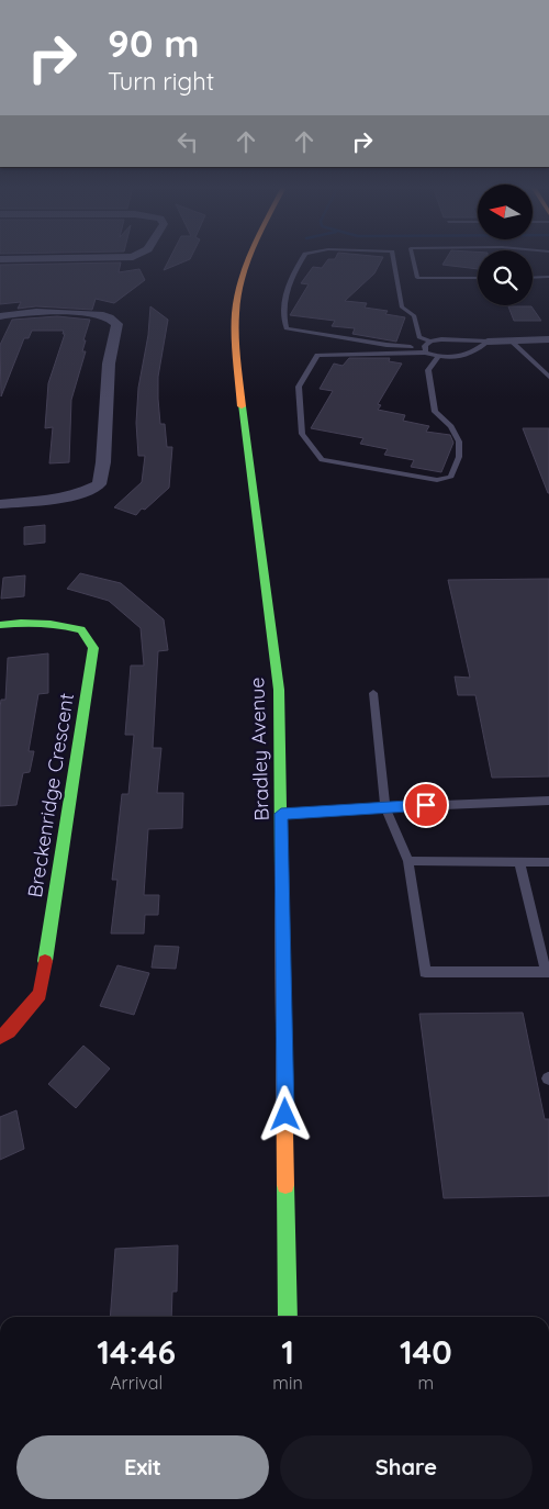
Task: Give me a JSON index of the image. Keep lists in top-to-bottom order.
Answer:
{
  "streets": {
    "main road": ["Bradley Avenue", "Breckenridge Crescent"]
  },
  "north": "left",
  "page": {
    "turn": ["90 m", "Turn right"],
    "eta": [
      "14:46",
      "Arrival",
      "1",
      "min",
      "140",
      "m"
    ],
    "buttons": ["Exit", "Share"]
  }
}
